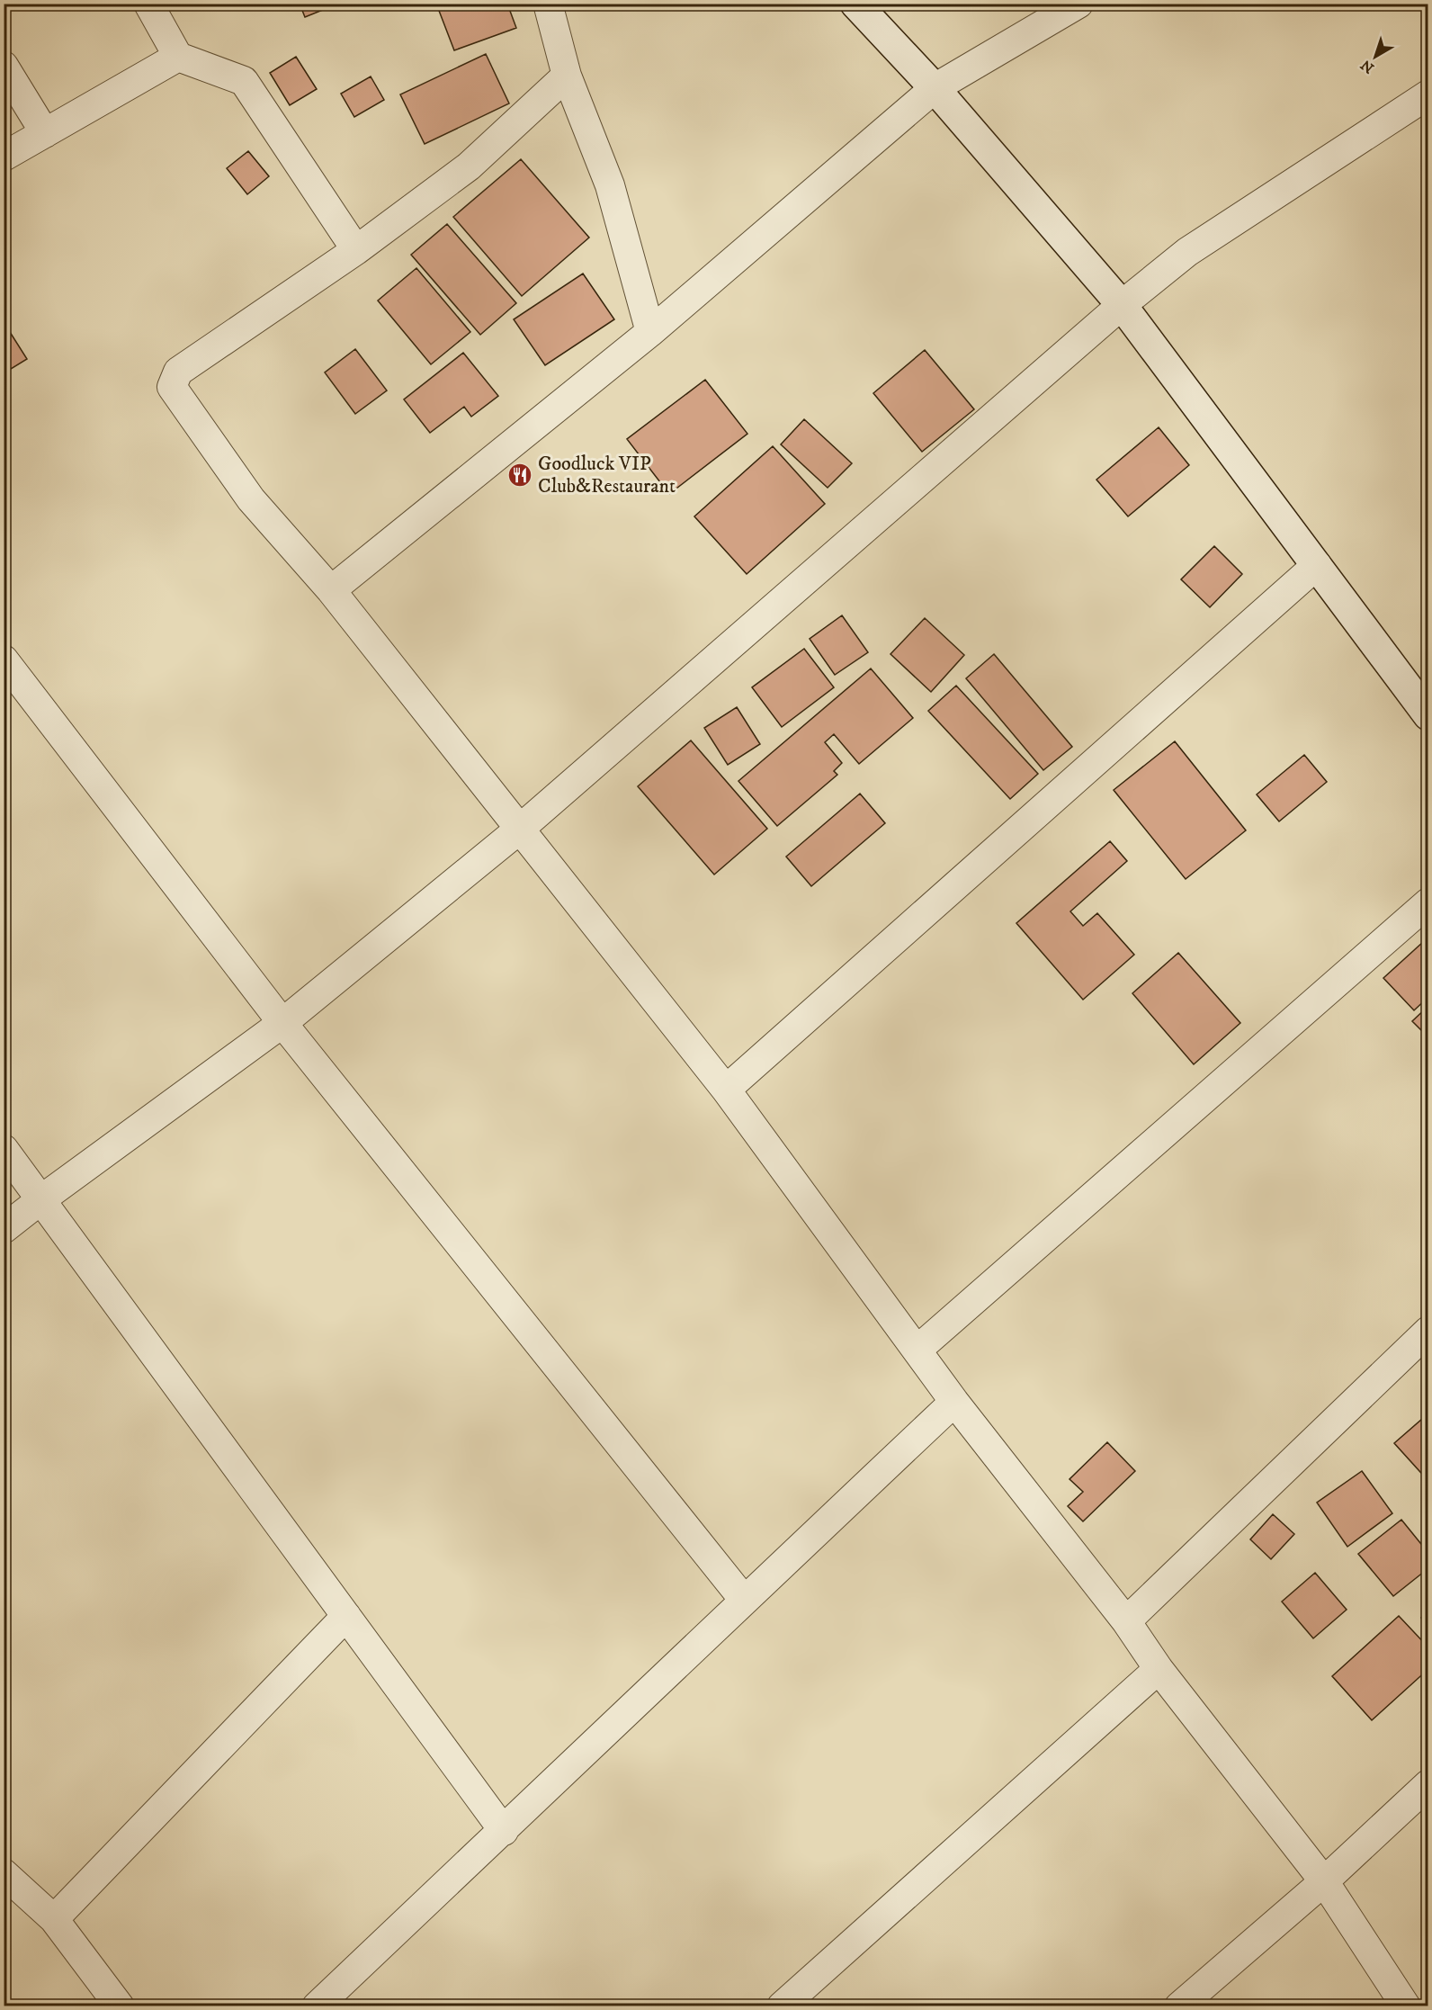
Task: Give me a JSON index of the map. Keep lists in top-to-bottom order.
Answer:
{
  "places": {
    "restaurant": ["Goodluck VIP Club&Restaurant"]
  },
  "north": "bottom left"
}
